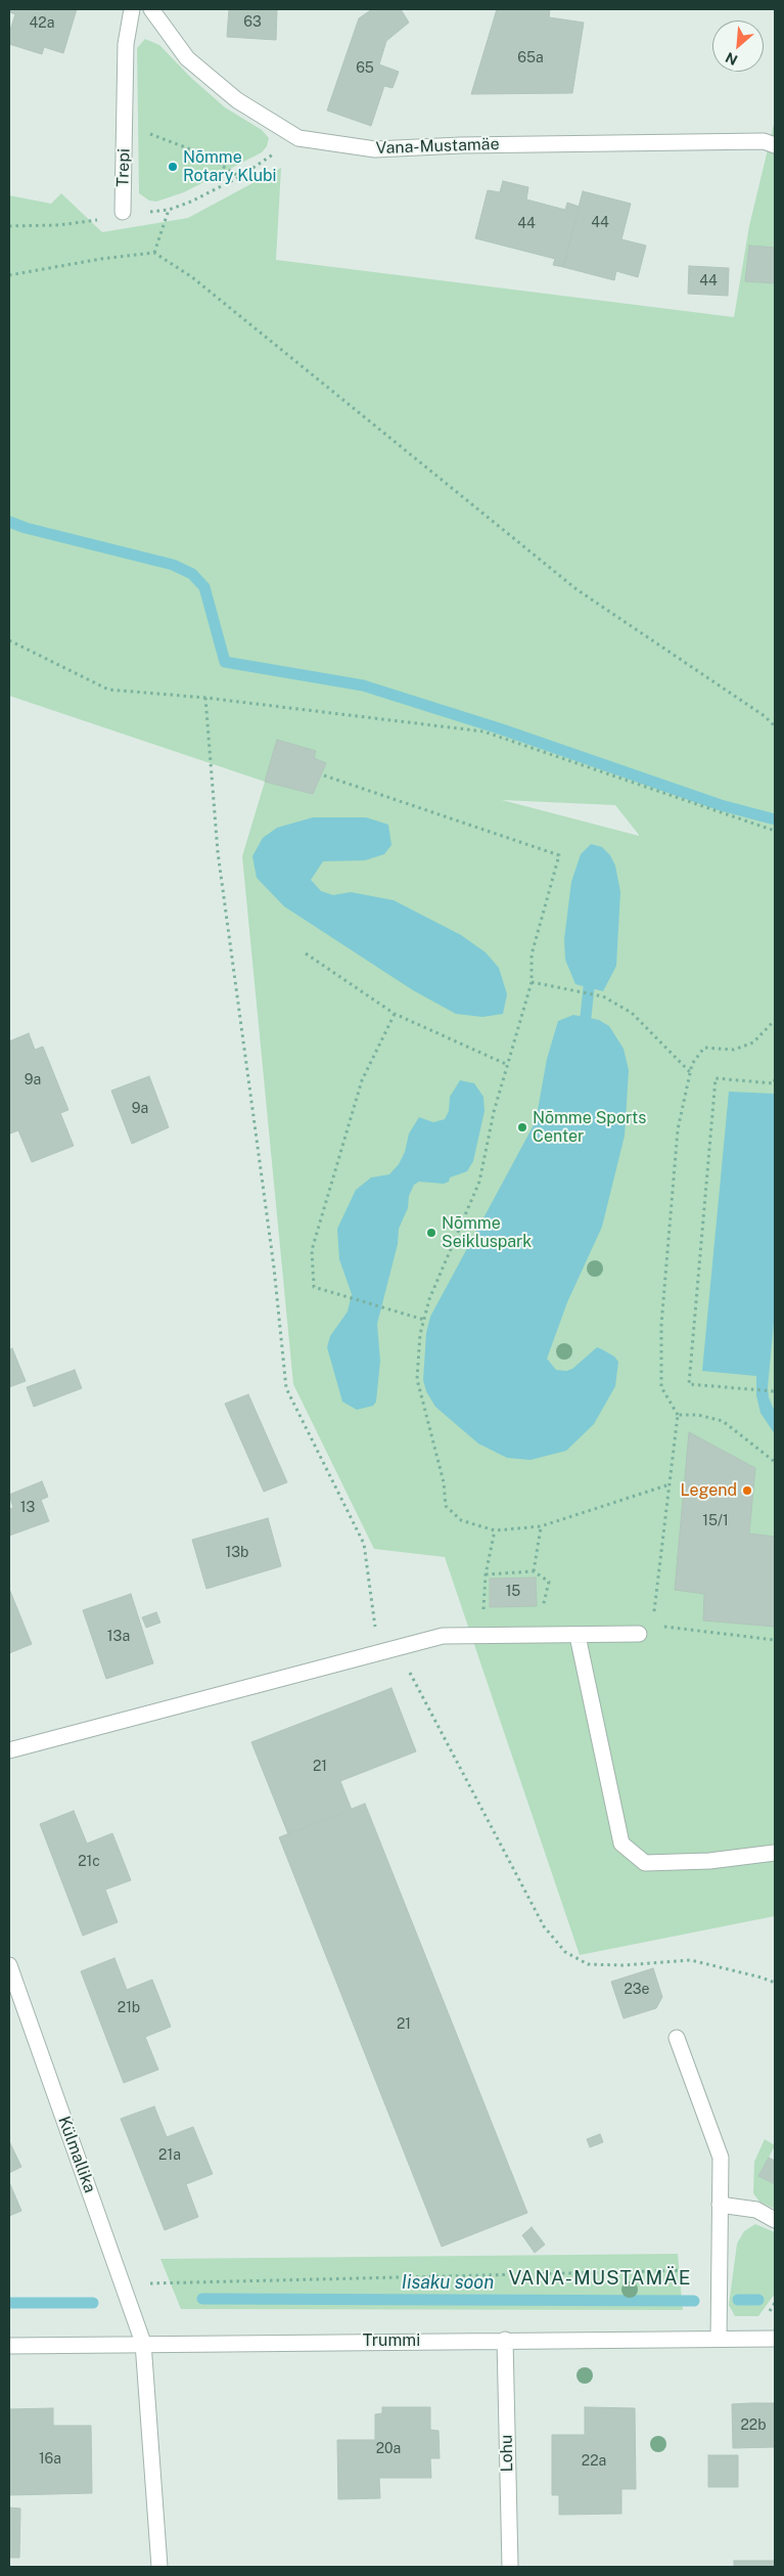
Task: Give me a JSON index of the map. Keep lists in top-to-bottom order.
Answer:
{
  "streets": {
    "street": [
      "Vana-Mustamäe",
      "Trepi",
      "Külmallika",
      "Trummi",
      "Lohu"
    ]
  },
  "crossings": [
    ["Külmallika", "Trummi"],
    ["Trummi", "Lohu"]
  ],
  "districts": ["VANA-MUSTAMÄE"],
  "water": ["Iisaku soon"],
  "places": [
    "Nõmme Rotary Klubi",
    "Nõmme Sports Center",
    "Nõmme Seikluspark",
    "Legend"
  ],
  "house_numbers": [
    "63",
    "42a",
    "65a",
    "65",
    "44",
    "44",
    "44",
    "9a",
    "9a",
    "13",
    "15/1",
    "13b",
    "15",
    "13a",
    "21",
    "21c",
    "23e",
    "21b",
    "21",
    "21a",
    "22b",
    "20a",
    "16a",
    "22a"
  ],
  "north": "bottom left"
}
